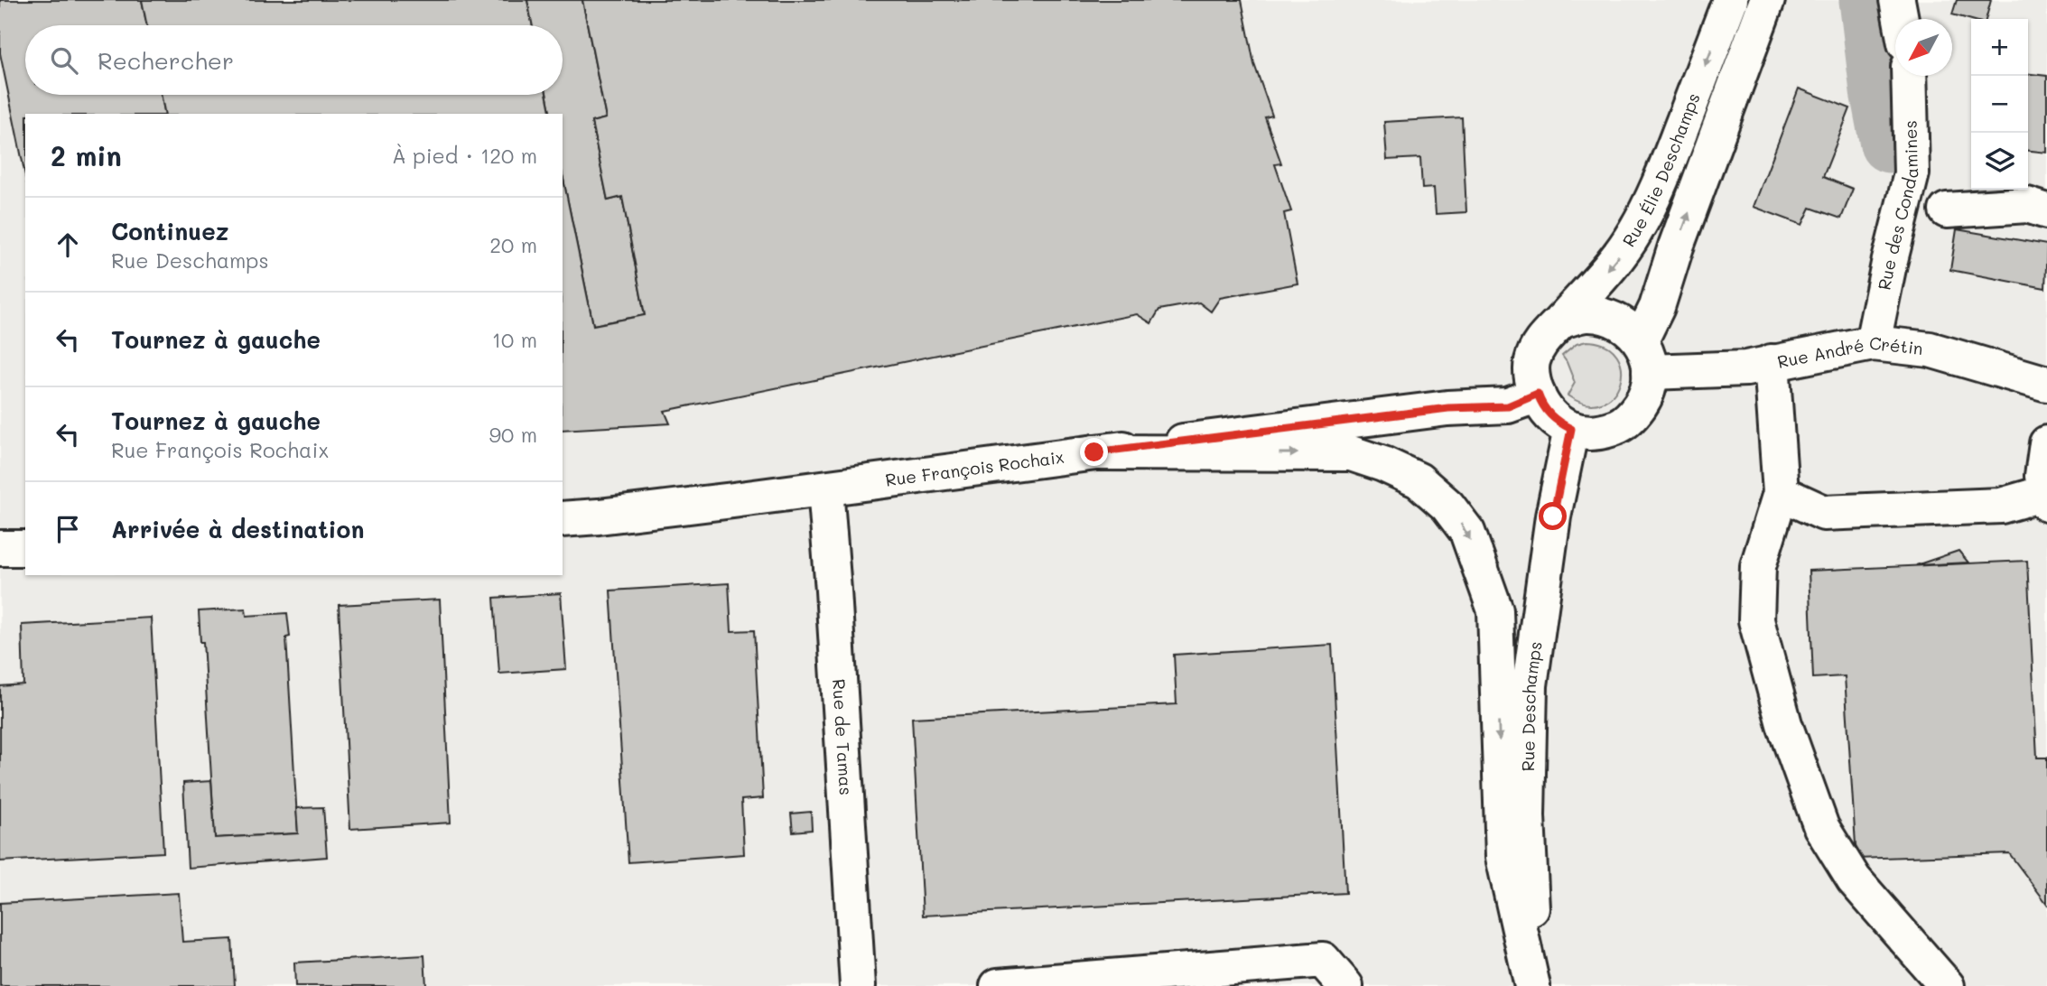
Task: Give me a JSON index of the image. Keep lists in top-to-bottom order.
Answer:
{
  "streets": {
    "main road": [
      "Rue Élie Deschamps",
      "Rue des Condamines",
      "Rue André Crétin",
      "Rue François Rochaix",
      "Rue Deschamps",
      "Rue de Tamas"
    ]
  },
  "crossings": [
    ["Rue Élie Deschamps", "Rue André Crétin"],
    ["Rue Élie Deschamps", "Rue François Rochaix"],
    ["Rue Élie Deschamps", "Rue Deschamps"],
    ["Rue des Condamines", "Rue André Crétin"],
    ["Rue André Crétin", "Rue François Rochaix"],
    ["Rue André Crétin", "Rue Deschamps"],
    ["Rue François Rochaix", "Rue Deschamps"],
    ["Rue François Rochaix", "Rue de Tamas"]
  ],
  "north": "bottom left",
  "page": {
    "map_buttons": ["+", "−"],
    "search": "Rechercher",
    "heading": ["2 min", "À pied · 120 m"],
    "list": [
      ["Continuez", "Rue Deschamps", "20 m"],
      ["Tournez à gauche", "10 m"],
      ["Tournez à gauche", "Rue François Rochaix", "90 m"],
      "Arrivée à destination"
    ]
  }
}
